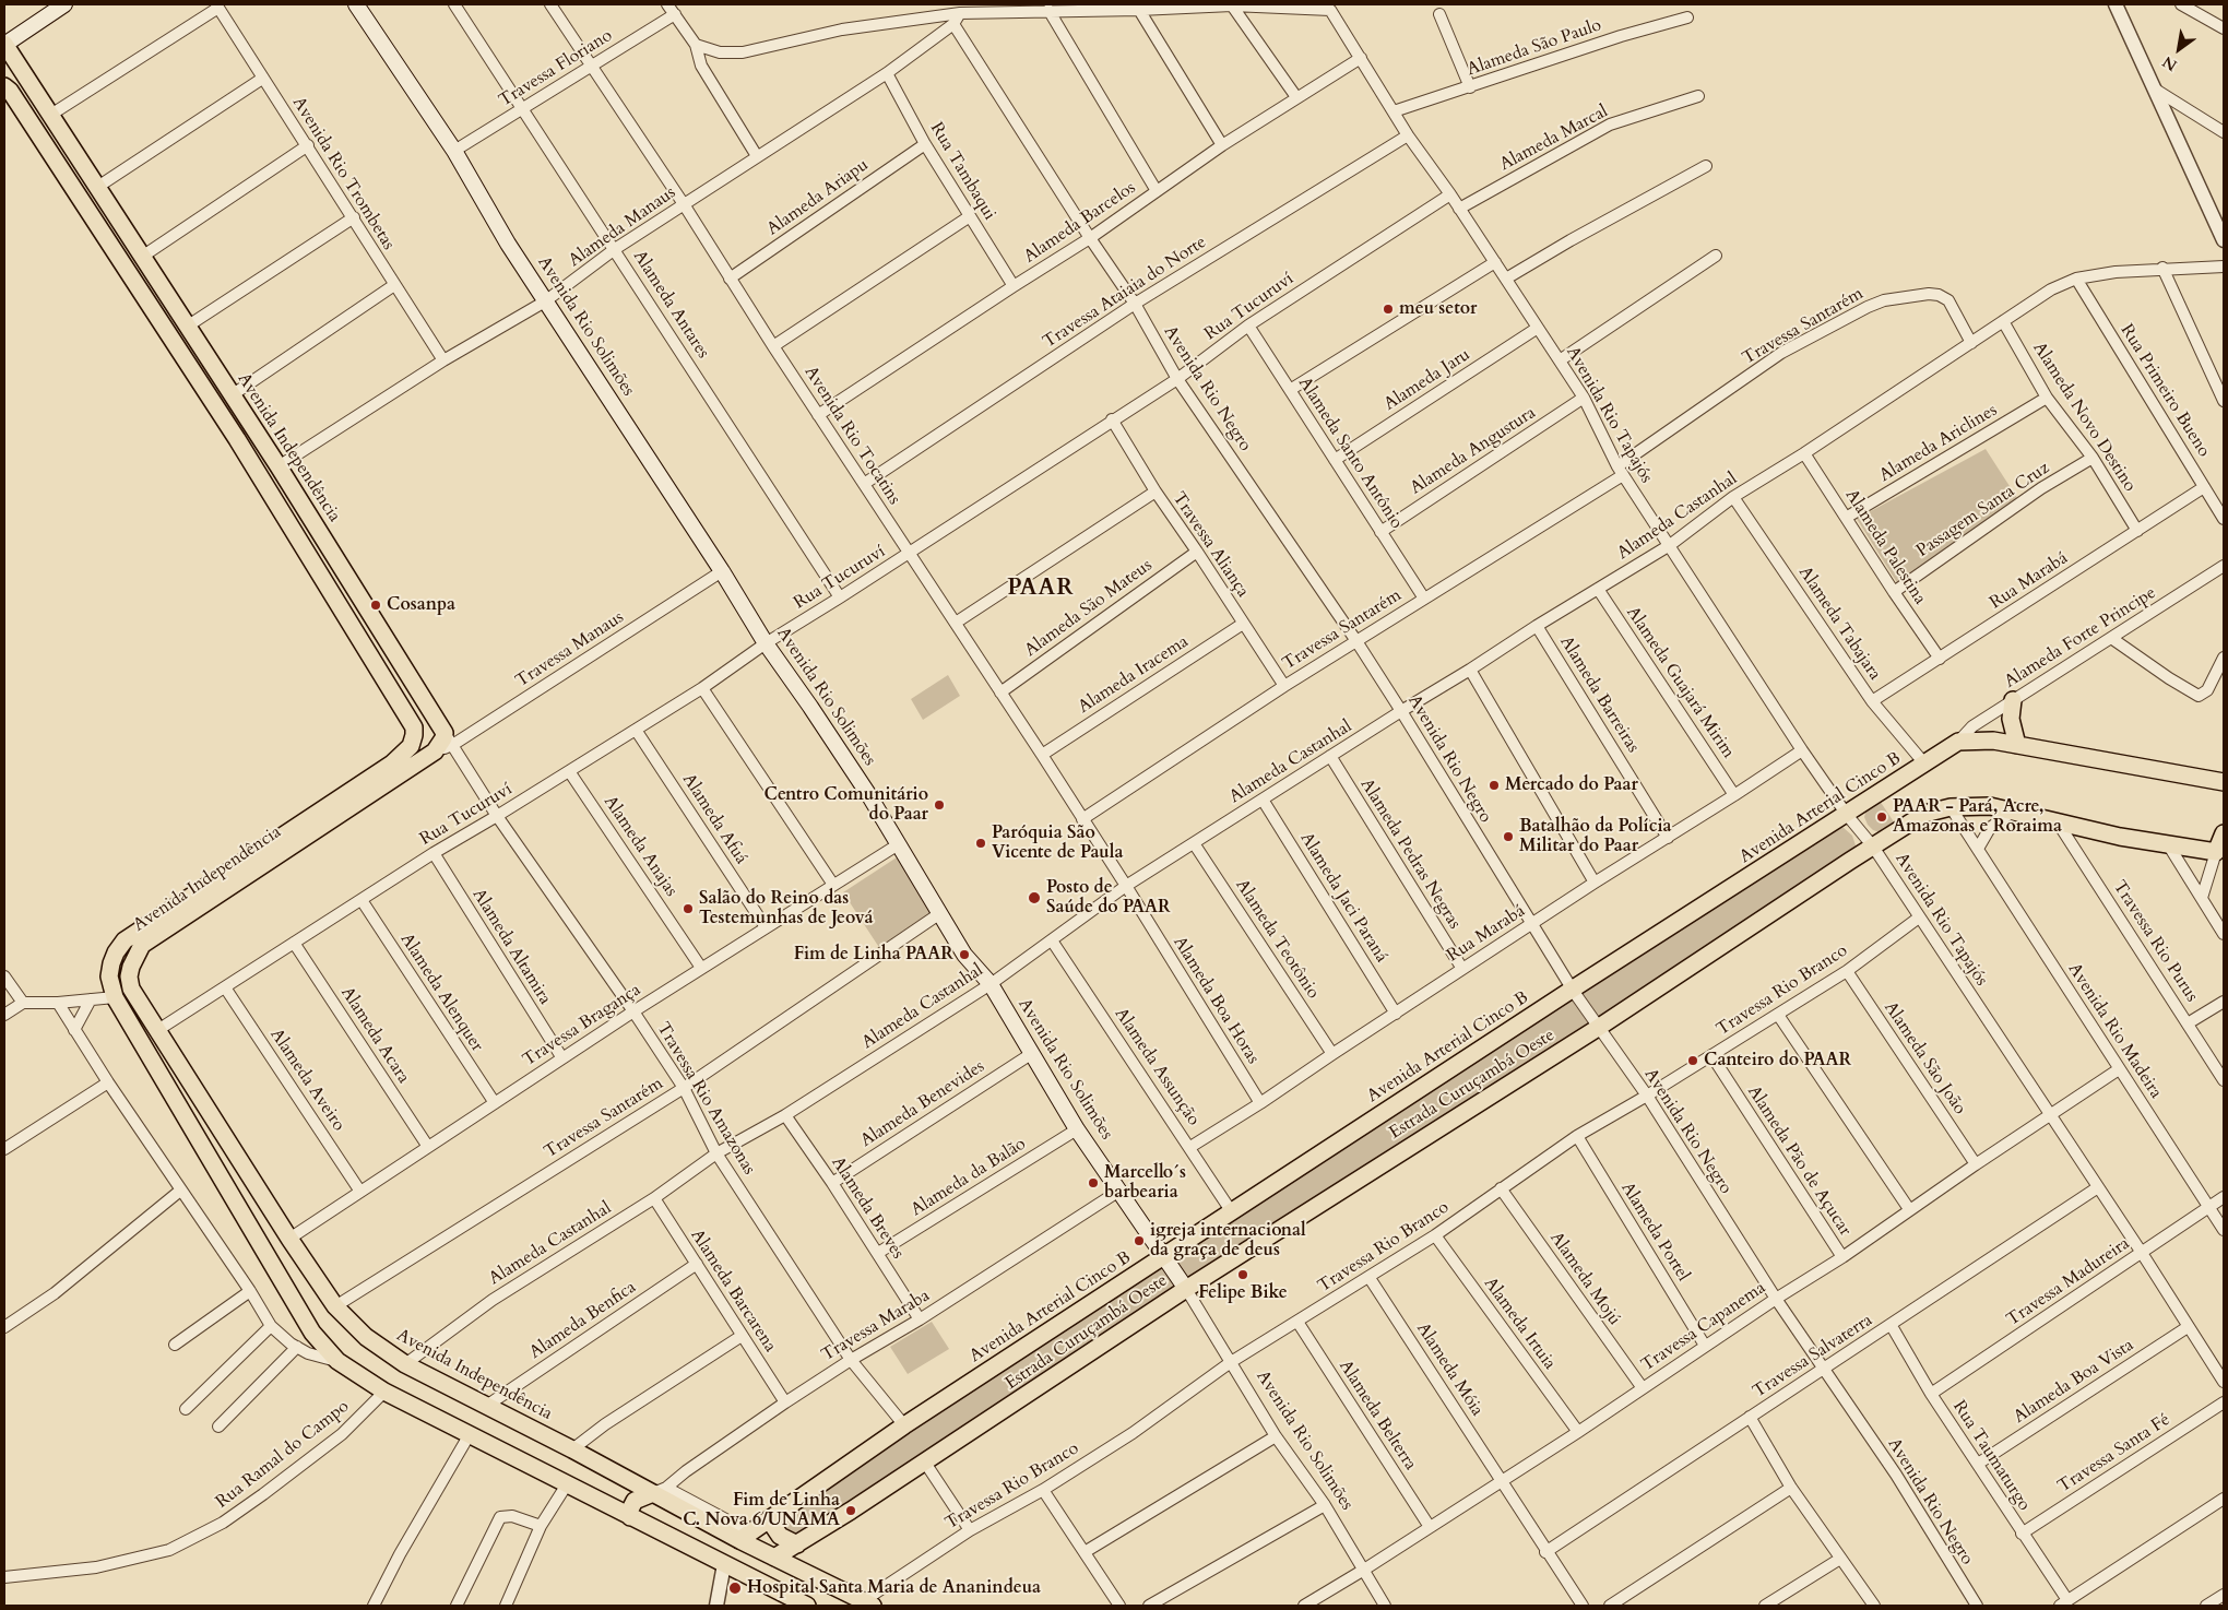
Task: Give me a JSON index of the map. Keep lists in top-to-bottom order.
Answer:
{
  "streets": {
    "main road": [
      "Avenida Rio Solimões",
      "Avenida Independência",
      "Avenida Arterial Cinco B",
      "Estrada Curuçambá Oeste"
    ],
    "street": [
      "Alameda São Paulo",
      "Travessa Floriano",
      "Alameda Marcal",
      "Rua Tambaqui",
      "Avenida Rio Trombetas",
      "Alameda Ariapu",
      "Alameda Barcelos",
      "Alameda Manaus",
      "Travessa Ataiaia do Norte",
      "Alameda Antares",
      "Rua Tucuruví",
      "Travessa Santarém",
      "Alameda Jaru",
      "Avenida Rio Negro",
      "Rua Primeiro Bueno",
      "Avenida Rio Tapajós",
      "Alameda Novo Destino",
      "Avenida Rio Tocatins",
      "Alameda Ariclines",
      "Alameda Angustura",
      "Alameda Santo Antônio",
      "Passagem Santa Cruz",
      "Alameda Castanhal",
      "Travessa Aliança",
      "Alameda Palestina",
      "Rua Marabá",
      "Alameda São Mateus",
      "Alameda Tabajara",
      "Alameda Forte Principe",
      "Travessa Manaus",
      "Alameda Iracema",
      "Alameda Guajará Mirim",
      "Alameda Barreiras",
      "Alameda Afuá",
      "Alameda Anajas",
      "Alameda Pedras Negras",
      "Alameda Jaci Paraná",
      "Alameda Teotônio",
      "Travessa Rio Purus",
      "Alameda Altamira",
      "Travessa Rio Branco",
      "Alameda Alenquer",
      "Alameda Boa Horas",
      "Travessa Bragança",
      "Avenida Rio Madeira",
      "Alameda Acara",
      "Alameda São João",
      "Alameda Assunção",
      "Alameda Aveiro",
      "Travessa Rio Amazonas",
      "Alameda Benevides",
      "Alameda Pão de Açucar",
      "Alameda da Balão",
      "Alameda Breves",
      "Alameda Portel",
      "Alameda Mojú",
      "Travessa Madureira",
      "Alameda Barcarena",
      "Alameda Benfica",
      "Alameda Irtuia",
      "Travessa Maraba",
      "Travessa Capanema",
      "Travessa Salvaterra",
      "Alameda Móia",
      "Alameda Boa Vista",
      "Alameda Belterra",
      "Travessa Santa Fé",
      "Rua Ramal do Campo",
      "Rua Taumaturgo"
    ]
  },
  "crossings": [
    ["Alameda São Paulo", "Avenida Rio Tapajós"],
    ["Travessa Floriano", "Alameda Antares"],
    ["Travessa Floriano", "Avenida Rio Solimões"],
    ["Travessa Floriano", "Avenida Rio Tocatins"],
    ["Alameda Marcal", "Avenida Rio Tapajós"],
    ["Rua Tambaqui", "Alameda Ariapu"],
    ["Rua Tambaqui", "Alameda Barcelos"],
    ["Rua Tambaqui", "Alameda Manaus"],
    ["Avenida Rio Trombetas", "Alameda Manaus"],
    ["Alameda Ariapu", "Avenida Rio Tocatins"],
    ["Alameda Barcelos", "Avenida Rio Negro"],
    ["Alameda Barcelos", "Avenida Rio Tapajós"],
    ["Alameda Barcelos", "Avenida Rio Tocatins"],
    ["Alameda Manaus", "Alameda Antares"],
    ["Alameda Manaus", "Avenida Rio Solimões"],
    ["Alameda Manaus", "Avenida Rio Negro"],
    ["Alameda Manaus", "Avenida Rio Tocatins"],
    ["Alameda Manaus", "Avenida Independência"],
    ["Travessa Ataiaia do Norte", "Avenida Rio Negro"],
    ["Travessa Ataiaia do Norte", "Avenida Rio Tapajós"],
    ["Travessa Ataiaia do Norte", "Avenida Rio Tocatins"],
    ["Alameda Antares", "Rua Tucuruví"],
    ["Rua Tucuruví", "Avenida Rio Solimões"],
    ["Rua Tucuruví", "Avenida Rio Negro"],
    ["Rua Tucuruví", "Avenida Rio Tapajós"],
    ["Rua Tucuruví", "Avenida Rio Tocatins"],
    ["Rua Tucuruví", "Avenida Independência"],
    ["Rua Tucuruví", "Alameda Santo Antônio"],
    ["Rua Tucuruví", "Travessa Aliança"],
    ["Rua Tucuruví", "Alameda Afuá"],
    ["Rua Tucuruví", "Alameda Anajas"],
    ["Rua Tucuruví", "Alameda Altamira"],
    ["Rua Tucuruví", "Alameda Alenquer"],
    ["Rua Tucuruví", "Alameda Acara"],
    ["Rua Tucuruví", "Alameda Aveiro"],
    ["Rua Tucuruví", "Travessa Rio Amazonas"],
    ["Avenida Rio Solimões", "Travessa Santarém"],
    ["Avenida Rio Solimões", "Alameda Castanhal"],
    ["Avenida Rio Solimões", "Travessa Manaus"],
    ["Avenida Rio Solimões", "Avenida Arterial Cinco B"],
    ["Avenida Rio Solimões", "Travessa Rio Branco"],
    ["Avenida Rio Solimões", "Travessa Bragança"],
    ["Avenida Rio Solimões", "Estrada Curuçambá Oeste"],
    ["Avenida Rio Solimões", "Alameda Benevides"],
    ["Avenida Rio Solimões", "Alameda da Balão"],
    ["Avenida Rio Solimões", "Travessa Maraba"],
    ["Avenida Rio Solimões", "Travessa Capanema"],
    ["Travessa Santarém", "Avenida Rio Negro"],
    ["Travessa Santarém", "Avenida Rio Tapajós"],
    ["Travessa Santarém", "Avenida Rio Tocatins"],
    ["Travessa Santarém", "Avenida Independência"],
    ["Travessa Santarém", "Alameda Santo Antônio"],
    ["Travessa Santarém", "Alameda Castanhal"],
    ["Travessa Santarém", "Travessa Aliança"],
    ["Travessa Santarém", "Travessa Rio Amazonas"],
    ["Alameda Jaru", "Avenida Rio Tapajós"],
    ["Alameda Jaru", "Alameda Santo Antônio"],
    ["Avenida Rio Negro", "Alameda Castanhal"],
    ["Avenida Rio Negro", "Rua Marabá"],
    ["Avenida Rio Negro", "Avenida Arterial Cinco B"],
    ["Avenida Rio Negro", "Travessa Rio Branco"],
    ["Avenida Rio Negro", "Estrada Curuçambá Oeste"],
    ["Avenida Rio Negro", "Travessa Capanema"],
    ["Avenida Rio Negro", "Travessa Salvaterra"],
    ["Rua Primeiro Bueno", "Alameda Castanhal"],
    ["Rua Primeiro Bueno", "Rua Marabá"],
    ["Avenida Rio Tapajós", "Alameda Angustura"],
    ["Avenida Rio Tapajós", "Alameda Castanhal"],
    ["Avenida Rio Tapajós", "Rua Marabá"],
    ["Avenida Rio Tapajós", "Avenida Arterial Cinco B"],
    ["Avenida Rio Tapajós", "Travessa Rio Branco"],
    ["Avenida Rio Tapajós", "Estrada Curuçambá Oeste"],
    ["Avenida Rio Tapajós", "Travessa Madureira"],
    ["Avenida Rio Tapajós", "Travessa Capanema"],
    ["Avenida Rio Tapajós", "Travessa Salvaterra"],
    ["Avenida Rio Tapajós", "Alameda Boa Vista"],
    ["Alameda Novo Destino", "Alameda Ariclines"],
    ["Alameda Novo Destino", "Passagem Santa Cruz"],
    ["Alameda Novo Destino", "Alameda Castanhal"],
    ["Alameda Novo Destino", "Rua Marabá"],
    ["Avenida Rio Tocatins", "Alameda Castanhal"],
    ["Avenida Rio Tocatins", "Alameda São Mateus"],
    ["Avenida Rio Tocatins", "Alameda Iracema"],
    ["Avenida Rio Tocatins", "Alameda Boa Horas"],
    ["Alameda Ariclines", "Alameda Palestina"],
    ["Avenida Independência", "Alameda Castanhal"],
    ["Avenida Independência", "Travessa Manaus"],
    ["Avenida Independência", "Avenida Arterial Cinco B"],
    ["Avenida Independência", "Travessa Rio Branco"],
    ["Avenida Independência", "Travessa Bragança"],
    ["Avenida Independência", "Estrada Curuçambá Oeste"],
    ["Avenida Independência", "Travessa Rio Amazonas"],
    ["Avenida Independência", "Alameda Benfica"],
    ["Avenida Independência", "Travessa Maraba"],
    ["Avenida Independência", "Rua Ramal do Campo"],
    ["Alameda Angustura", "Alameda Santo Antônio"],
    ["Passagem Santa Cruz", "Alameda Palestina"],
    ["Alameda Castanhal", "Alameda Palestina"],
    ["Alameda Castanhal", "Alameda Tabajara"],
    ["Alameda Castanhal", "Alameda Guajará Mirim"],
    ["Alameda Castanhal", "Alameda Barreiras"],
    ["Alameda Castanhal", "Alameda Pedras Negras"],
    ["Alameda Castanhal", "Alameda Jaci Paraná"],
    ["Alameda Castanhal", "Alameda Teotônio"],
    ["Alameda Castanhal", "Alameda Boa Horas"],
    ["Alameda Castanhal", "Alameda Assunção"],
    ["Alameda Castanhal", "Travessa Rio Amazonas"],
    ["Alameda Castanhal", "Alameda Breves"],
    ["Alameda Castanhal", "Alameda Barcarena"],
    ["Travessa Aliança", "Alameda São Mateus"],
    ["Travessa Aliança", "Alameda Iracema"],
    ["Alameda Palestina", "Rua Marabá"],
    ["Rua Marabá", "Alameda Tabajara"],
    ["Rua Marabá", "Alameda Guajará Mirim"],
    ["Rua Marabá", "Alameda Barreiras"],
    ["Rua Marabá", "Alameda Pedras Negras"],
    ["Rua Marabá", "Alameda Jaci Paraná"],
    ["Rua Marabá", "Alameda Teotônio"],
    ["Rua Marabá", "Alameda Boa Horas"],
    ["Rua Marabá", "Alameda Assunção"],
    ["Alameda Tabajara", "Avenida Arterial Cinco B"],
    ["Alameda Forte Principe", "Avenida Arterial Cinco B"],
    ["Travessa Manaus", "Travessa Rio Amazonas"],
    ["Avenida Arterial Cinco B", "Alameda Assunção"],
    ["Avenida Arterial Cinco B", "Travessa Rio Amazonas"],
    ["Alameda Afuá", "Travessa Bragança"],
    ["Alameda Anajas", "Travessa Bragança"],
    ["Travessa Rio Purus", "Estrada Curuçambá Oeste"],
    ["Alameda Altamira", "Travessa Bragança"],
    ["Travessa Rio Branco", "Alameda São João"],
    ["Travessa Rio Branco", "Alameda Pão de Açucar"],
    ["Travessa Rio Branco", "Alameda Portel"],
    ["Travessa Rio Branco", "Alameda Mojú"],
    ["Travessa Rio Branco", "Alameda Irtuia"],
    ["Travessa Rio Branco", "Alameda Móia"],
    ["Travessa Rio Branco", "Alameda Belterra"],
    ["Alameda Alenquer", "Travessa Bragança"],
    ["Travessa Bragança", "Alameda Acara"],
    ["Travessa Bragança", "Alameda Aveiro"],
    ["Travessa Bragança", "Travessa Rio Amazonas"],
    ["Avenida Rio Madeira", "Estrada Curuçambá Oeste"],
    ["Avenida Rio Madeira", "Travessa Madureira"],
    ["Avenida Rio Madeira", "Travessa Capanema"],
    ["Alameda São João", "Travessa Capanema"],
    ["Travessa Rio Amazonas", "Travessa Maraba"],
    ["Alameda Benevides", "Alameda Breves"],
    ["Alameda Pão de Açucar", "Travessa Capanema"],
    ["Alameda da Balão", "Alameda Breves"],
    ["Alameda Breves", "Travessa Maraba"],
    ["Alameda Portel", "Travessa Capanema"],
    ["Alameda Mojú", "Travessa Capanema"],
    ["Travessa Madureira", "Rua Taumaturgo"],
    ["Alameda Barcarena", "Alameda Benfica"],
    ["Alameda Barcarena", "Travessa Maraba"],
    ["Alameda Irtuia", "Travessa Capanema"],
    ["Travessa Capanema", "Alameda Móia"],
    ["Travessa Capanema", "Alameda Belterra"],
    ["Travessa Salvaterra", "Alameda Móia"],
    ["Travessa Salvaterra", "Rua Taumaturgo"],
    ["Alameda Boa Vista", "Rua Taumaturgo"],
    ["Travessa Santa Fé", "Rua Taumaturgo"]
  ],
  "districts": ["PAAR"],
  "places": [
    "meu setor",
    "Cosanpa",
    "Mercado do Paar",
    "Centro Comunitário do Paar",
    "PAAR - Pará, Acre, Amazonas e Roraima",
    "Batalhão da Polícia Militar do Paar",
    "Paróquia São Vicente de Paula",
    "Posto de Saúde do PAAR",
    "Salão do Reino das Testemunhas de Jeová",
    "Fim de Linha PAAR",
    "Canteiro do PAAR",
    "Marcello´s barbearia",
    "igreja internacional da graça de deus",
    "Felipe Bike",
    "Fim de Linha C. Nova 6/UNAMA",
    "Hospital Santa Maria de Ananindeua"
  ],
  "north": "bottom left"
}
